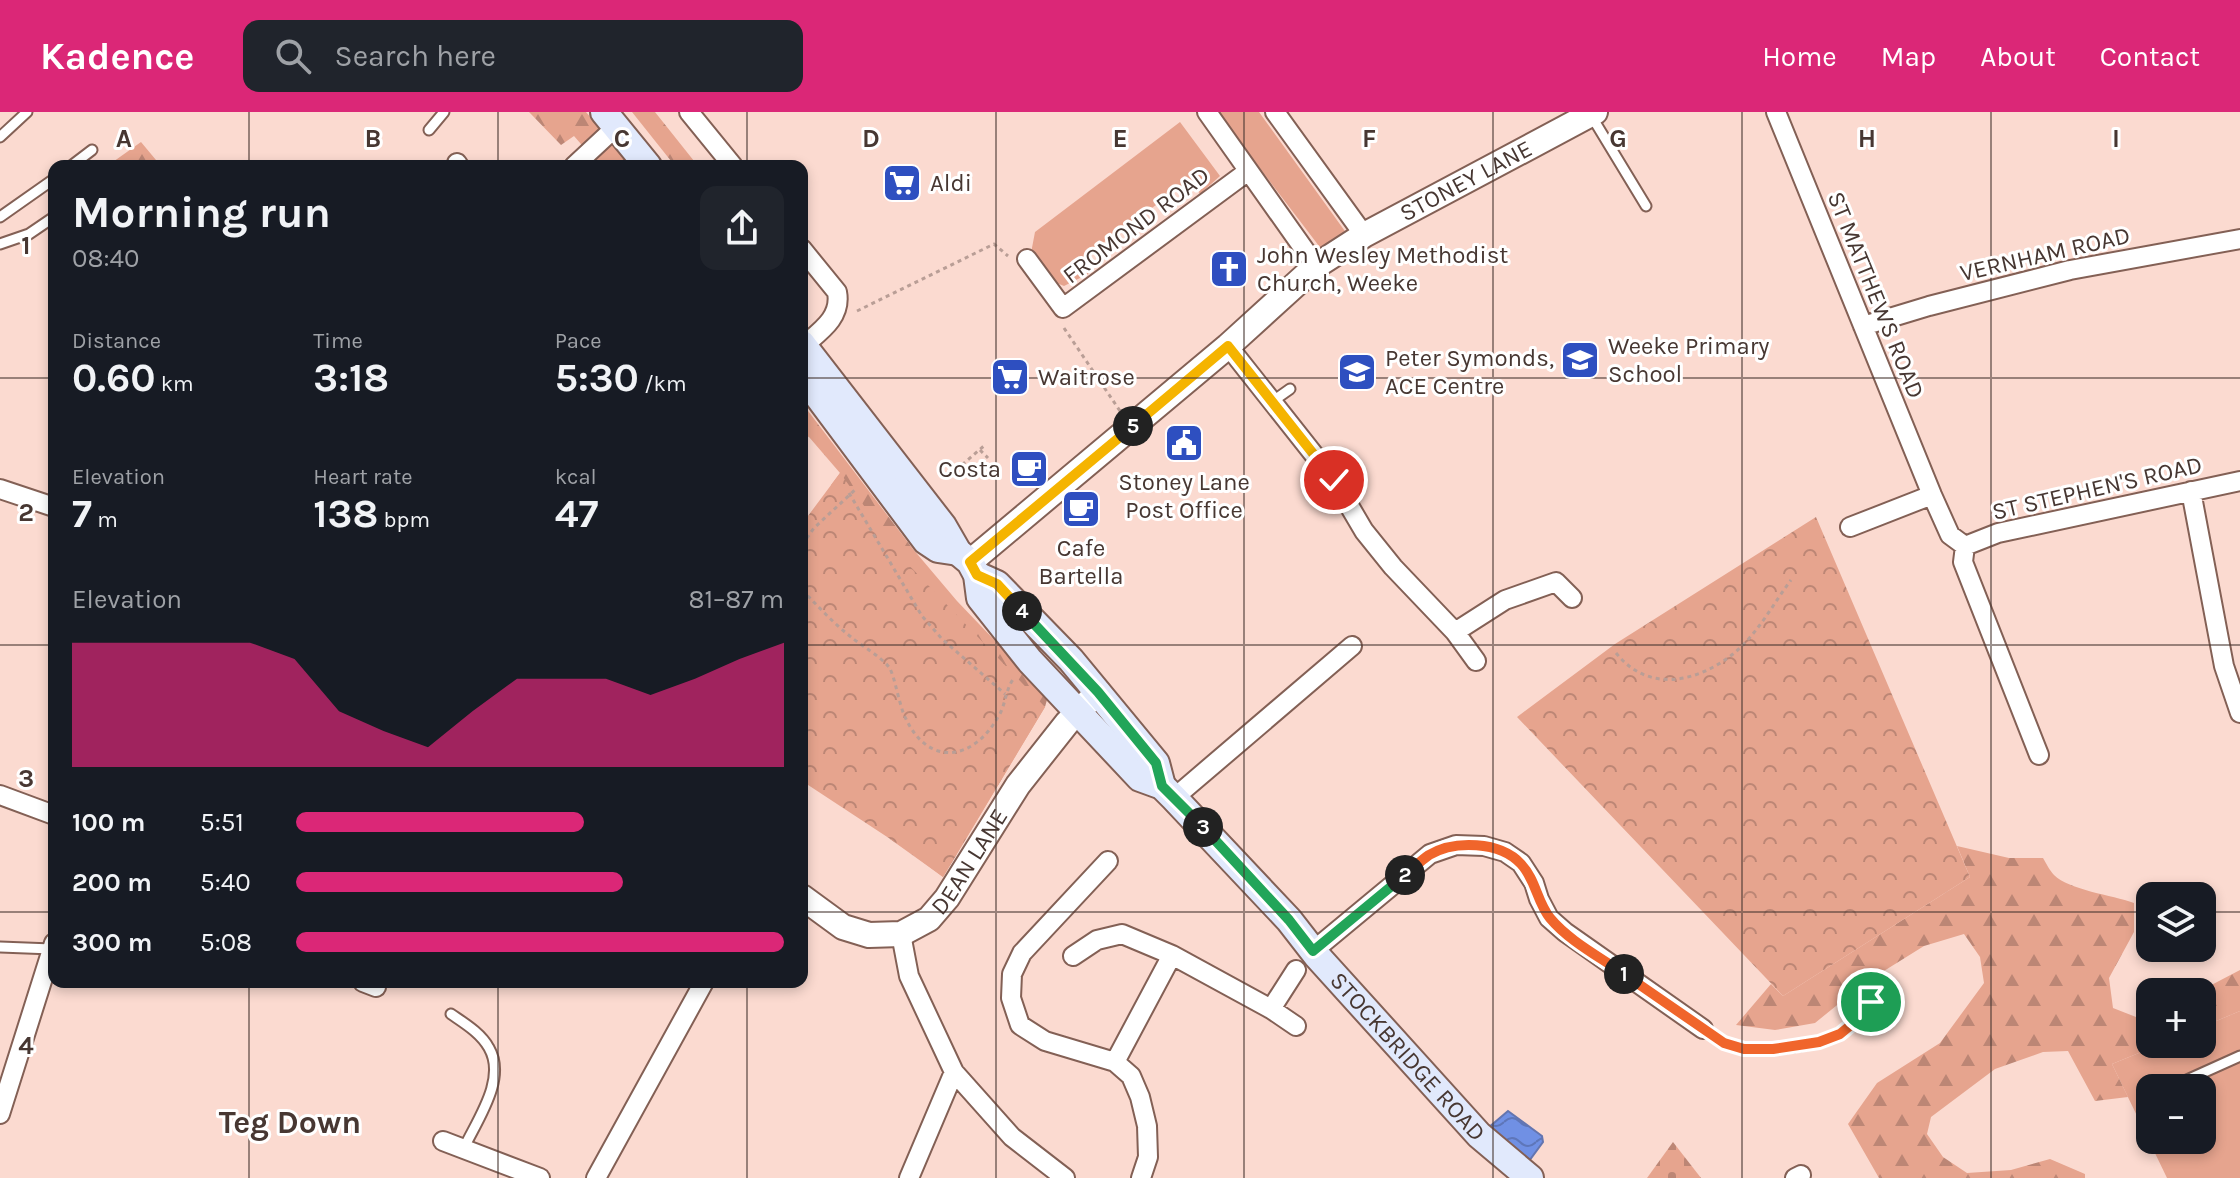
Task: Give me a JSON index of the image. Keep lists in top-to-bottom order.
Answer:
{
  "streets": {
    "main road": ["STOCKBRIDGE ROAD"],
    "street": [
      "STONEY LANE",
      "FROMOND ROAD",
      "VERNHAM ROAD",
      "ST MATTHEWS ROAD",
      "ST STEPHEN'S ROAD",
      "DEAN LANE"
    ]
  },
  "crossings": [
    ["STONEY LANE", "FROMOND ROAD"],
    ["STONEY LANE", "STOCKBRIDGE ROAD"],
    ["VERNHAM ROAD", "ST MATTHEWS ROAD"],
    ["ST MATTHEWS ROAD", "ST STEPHEN'S ROAD"],
    ["DEAN LANE", "STOCKBRIDGE ROAD"]
  ],
  "districts": ["Teg Down"],
  "places": {
    "supermarket": ["Aldi", "Waitrose"],
    "church": ["John Wesley Methodist Church, Weeke"],
    "school or university": ["Weeke Primary School", "Peter Symonds, ACE Centre"],
    "public building": ["Stoney Lane Post Office"],
    "cafe": ["Costa", "Cafe Bartella"]
  },
  "page": {
    "header": "Kadence",
    "search": "Search here",
    "nav": [
      "Home",
      "Map",
      "About",
      "Contact"
    ],
    "heading": ["Morning run", "08:40"],
    "stats": [
      ["Distance", "0.60 km"],
      ["Time", "3:18"],
      ["Pace", "5:30 /km"],
      ["Elevation", "7 m"],
      ["Heart rate", "138 bpm"],
      ["kcal", "47"]
    ],
    "pins": [
      "5",
      "4",
      "3",
      "2",
      "1"
    ],
    "chart": ["Elevation", "81–87 m"],
    "list": [
      {
        "name": "100 m",
        "note": "5:51"
      },
      {
        "name": "200 m",
        "note": "5:40"
      },
      {
        "name": "300 m",
        "note": "5:08"
      }
    ],
    "map_buttons": ["+", "−"]
  },
  "grid": {
    "columns": [
      "A",
      "B",
      "C",
      "D",
      "E",
      "F",
      "G",
      "H",
      "I"
    ],
    "rows": [
      "1",
      "2",
      "3",
      "4"
    ]
  }
}
